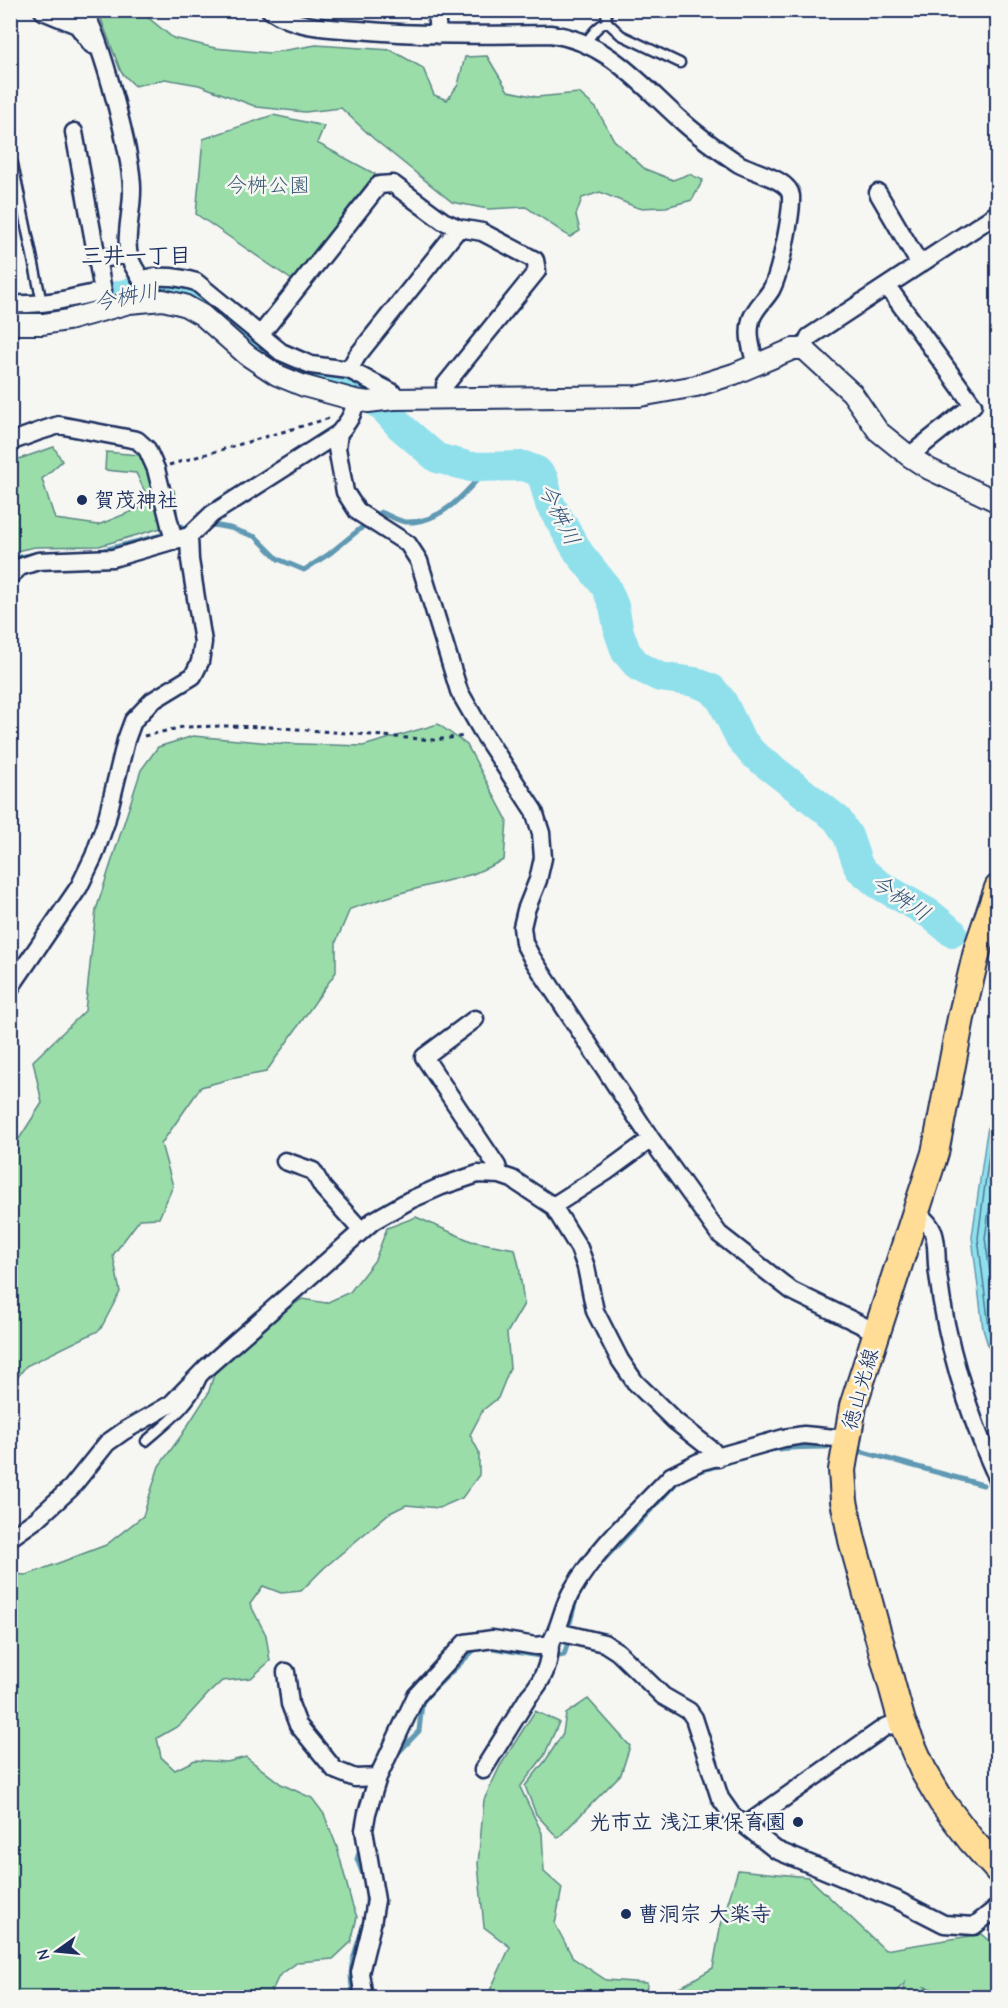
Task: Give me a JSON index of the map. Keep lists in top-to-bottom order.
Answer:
{
  "streets": {
    "main road": ["徳山光線"]
  },
  "districts": ["三井一丁目"],
  "water": ["今桝川"],
  "parks": ["今桝公園"],
  "places": ["賀茂神社", "光市立 浅江東保育園", "曹洞宗 大楽寺"],
  "north": "left"
}
